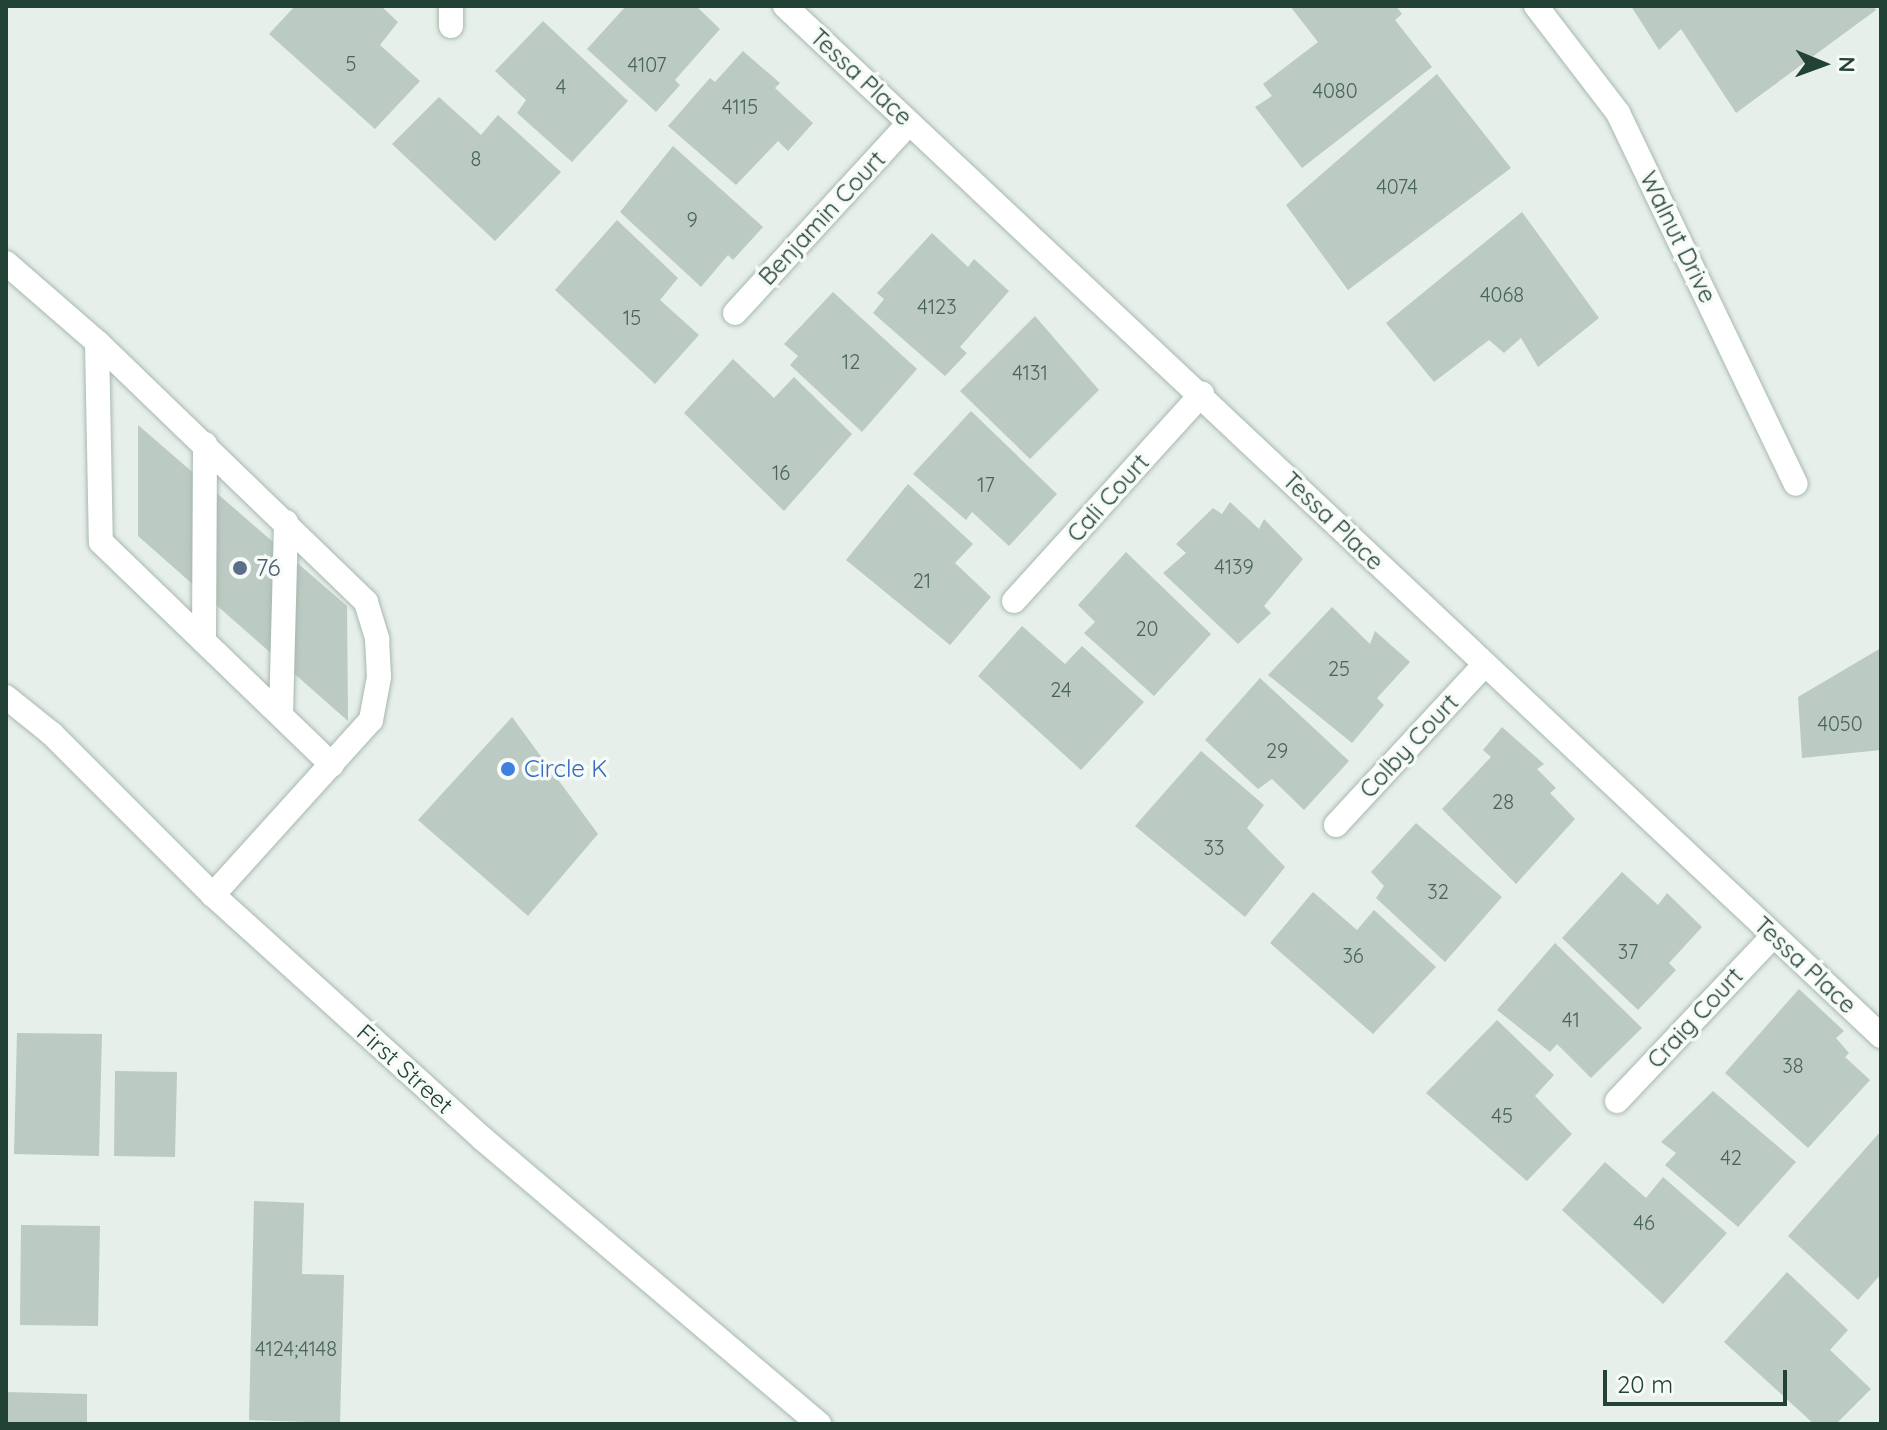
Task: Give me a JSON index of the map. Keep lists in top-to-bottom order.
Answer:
{
  "streets": {
    "street": [
      "Tessa Place",
      "Benjamin Court",
      "Walnut Drive",
      "Cali Court",
      "Colby Court",
      "Craig Court",
      "First Street"
    ]
  },
  "crossings": [
    ["Tessa Place", "Benjamin Court"],
    ["Tessa Place", "Cali Court"],
    ["Tessa Place", "Colby Court"],
    ["Tessa Place", "Craig Court"]
  ],
  "places": ["76", "Circle K"],
  "house_numbers": [
    "5",
    "4107",
    "4",
    "4080",
    "4115",
    "8",
    "4074",
    "9",
    "4068",
    "4123",
    "15",
    "12",
    "4131",
    "16",
    "17",
    "4139",
    "21",
    "20",
    "25",
    "24",
    "4050",
    "29",
    "28",
    "33",
    "32",
    "37",
    "36",
    "41",
    "38",
    "45",
    "42",
    "46",
    "4124;4148"
  ],
  "scale_bar": "20 m",
  "north": "right"
}
